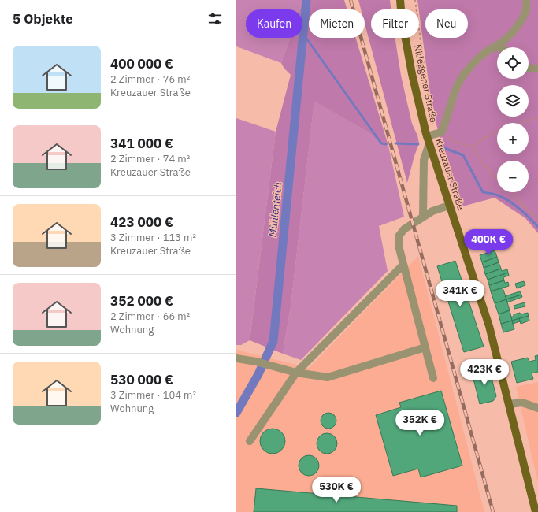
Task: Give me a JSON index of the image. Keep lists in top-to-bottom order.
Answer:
{
  "streets": {
    "main road": ["Nideggener Straße", "Kreuzauer Straße"]
  },
  "crossings": [
    ["Nideggener Straße", "Kreuzauer Straße"]
  ],
  "water": ["Mühlenteich"],
  "page": {
    "heading": "5 Objekte",
    "chip": [
      "Kaufen",
      "Mieten",
      "Filter",
      "Neu"
    ],
    "list": [
      {
        "name": "400 000 €",
        "note": "2 Zimmer · 76 m² · Kreuzauer Straße"
      },
      {
        "name": "341 000 €",
        "note": "2 Zimmer · 74 m² · Kreuzauer Straße"
      },
      {
        "name": "423 000 €",
        "note": "3 Zimmer · 113 m² · Kreuzauer Straße"
      },
      {
        "name": "352 000 €",
        "note": "2 Zimmer · 66 m² · Wohnung"
      },
      {
        "name": "530 000 €",
        "note": "3 Zimmer · 104 m² · Wohnung"
      }
    ],
    "map_buttons": ["+", "−"],
    "price": [
      "400K €",
      "341K €",
      "423K €",
      "352K €",
      "530K €"
    ]
  }
}
